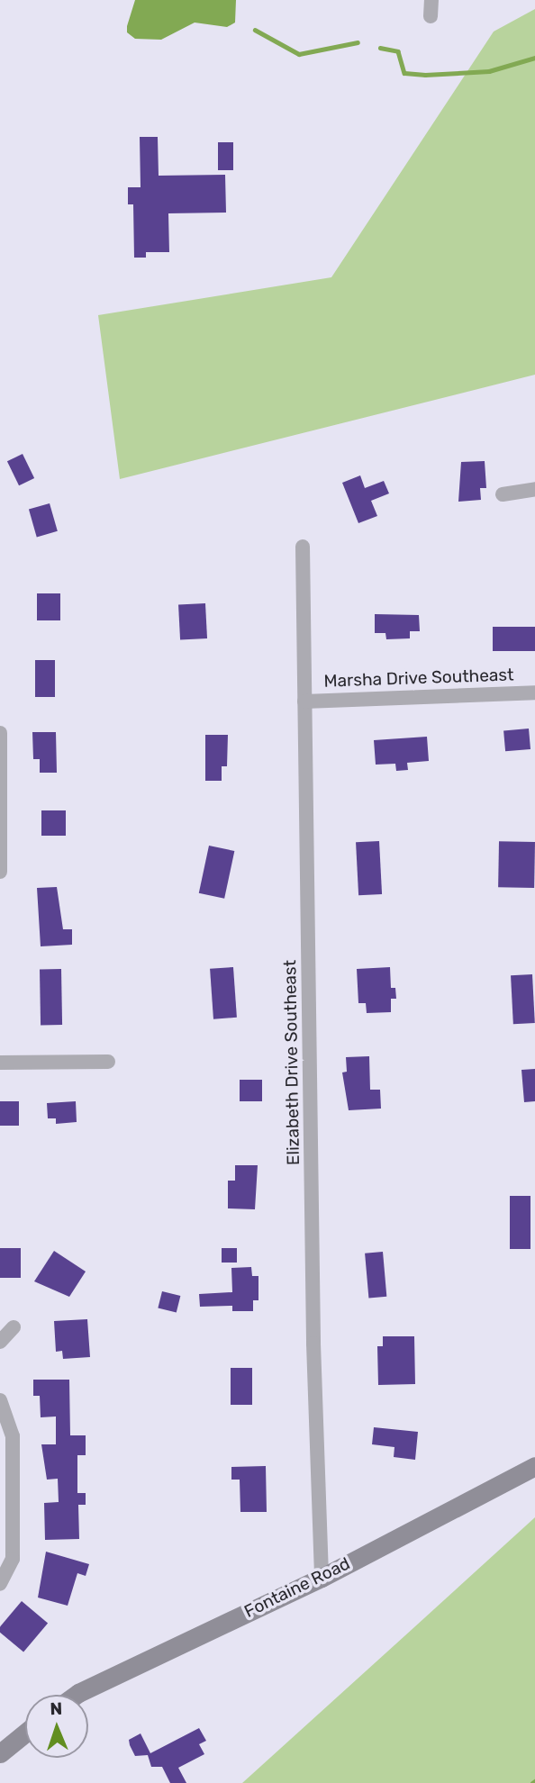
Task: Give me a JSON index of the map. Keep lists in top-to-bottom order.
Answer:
{
  "streets": {
    "main road": ["Fontaine Road"],
    "street": ["Marsha Drive Southeast", "Elizabeth Drive Southeast"]
  },
  "crossings": [
    ["Marsha Drive Southeast", "Elizabeth Drive Southeast"],
    ["Elizabeth Drive Southeast", "Fontaine Road"]
  ],
  "north": "top"
}
